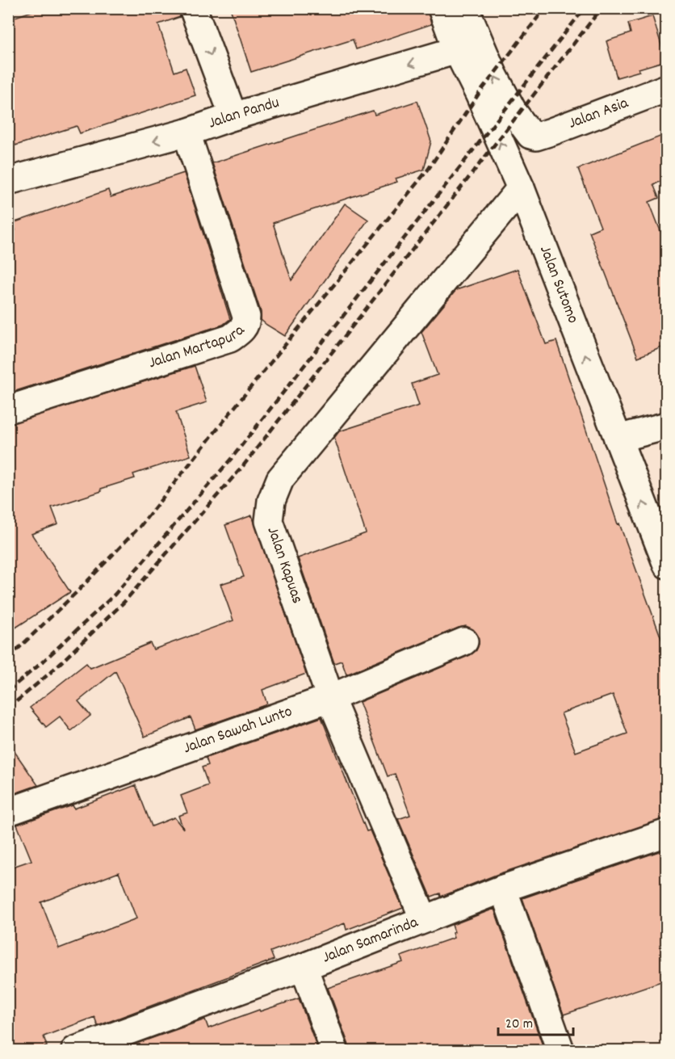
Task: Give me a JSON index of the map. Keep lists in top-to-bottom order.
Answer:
{
  "streets": {
    "street": [
      "Jalan Pandu",
      "Jalan Asia",
      "Jalan Sutomo",
      "Jalan Martapura",
      "Jalan Kapuas",
      "Jalan Sawah Lunto",
      "Jalan Samarinda"
    ]
  },
  "crossings": [
    ["Jalan Pandu", "Jalan Sutomo"],
    ["Jalan Pandu", "Jalan Martapura"],
    ["Jalan Asia", "Jalan Sutomo"],
    ["Jalan Sutomo", "Jalan Kapuas"],
    ["Jalan Kapuas", "Jalan Sawah Lunto"],
    ["Jalan Kapuas", "Jalan Samarinda"]
  ],
  "one_way": ["Jalan Pandu", "Jalan Sutomo"],
  "scale_bar": "20 m"
}
